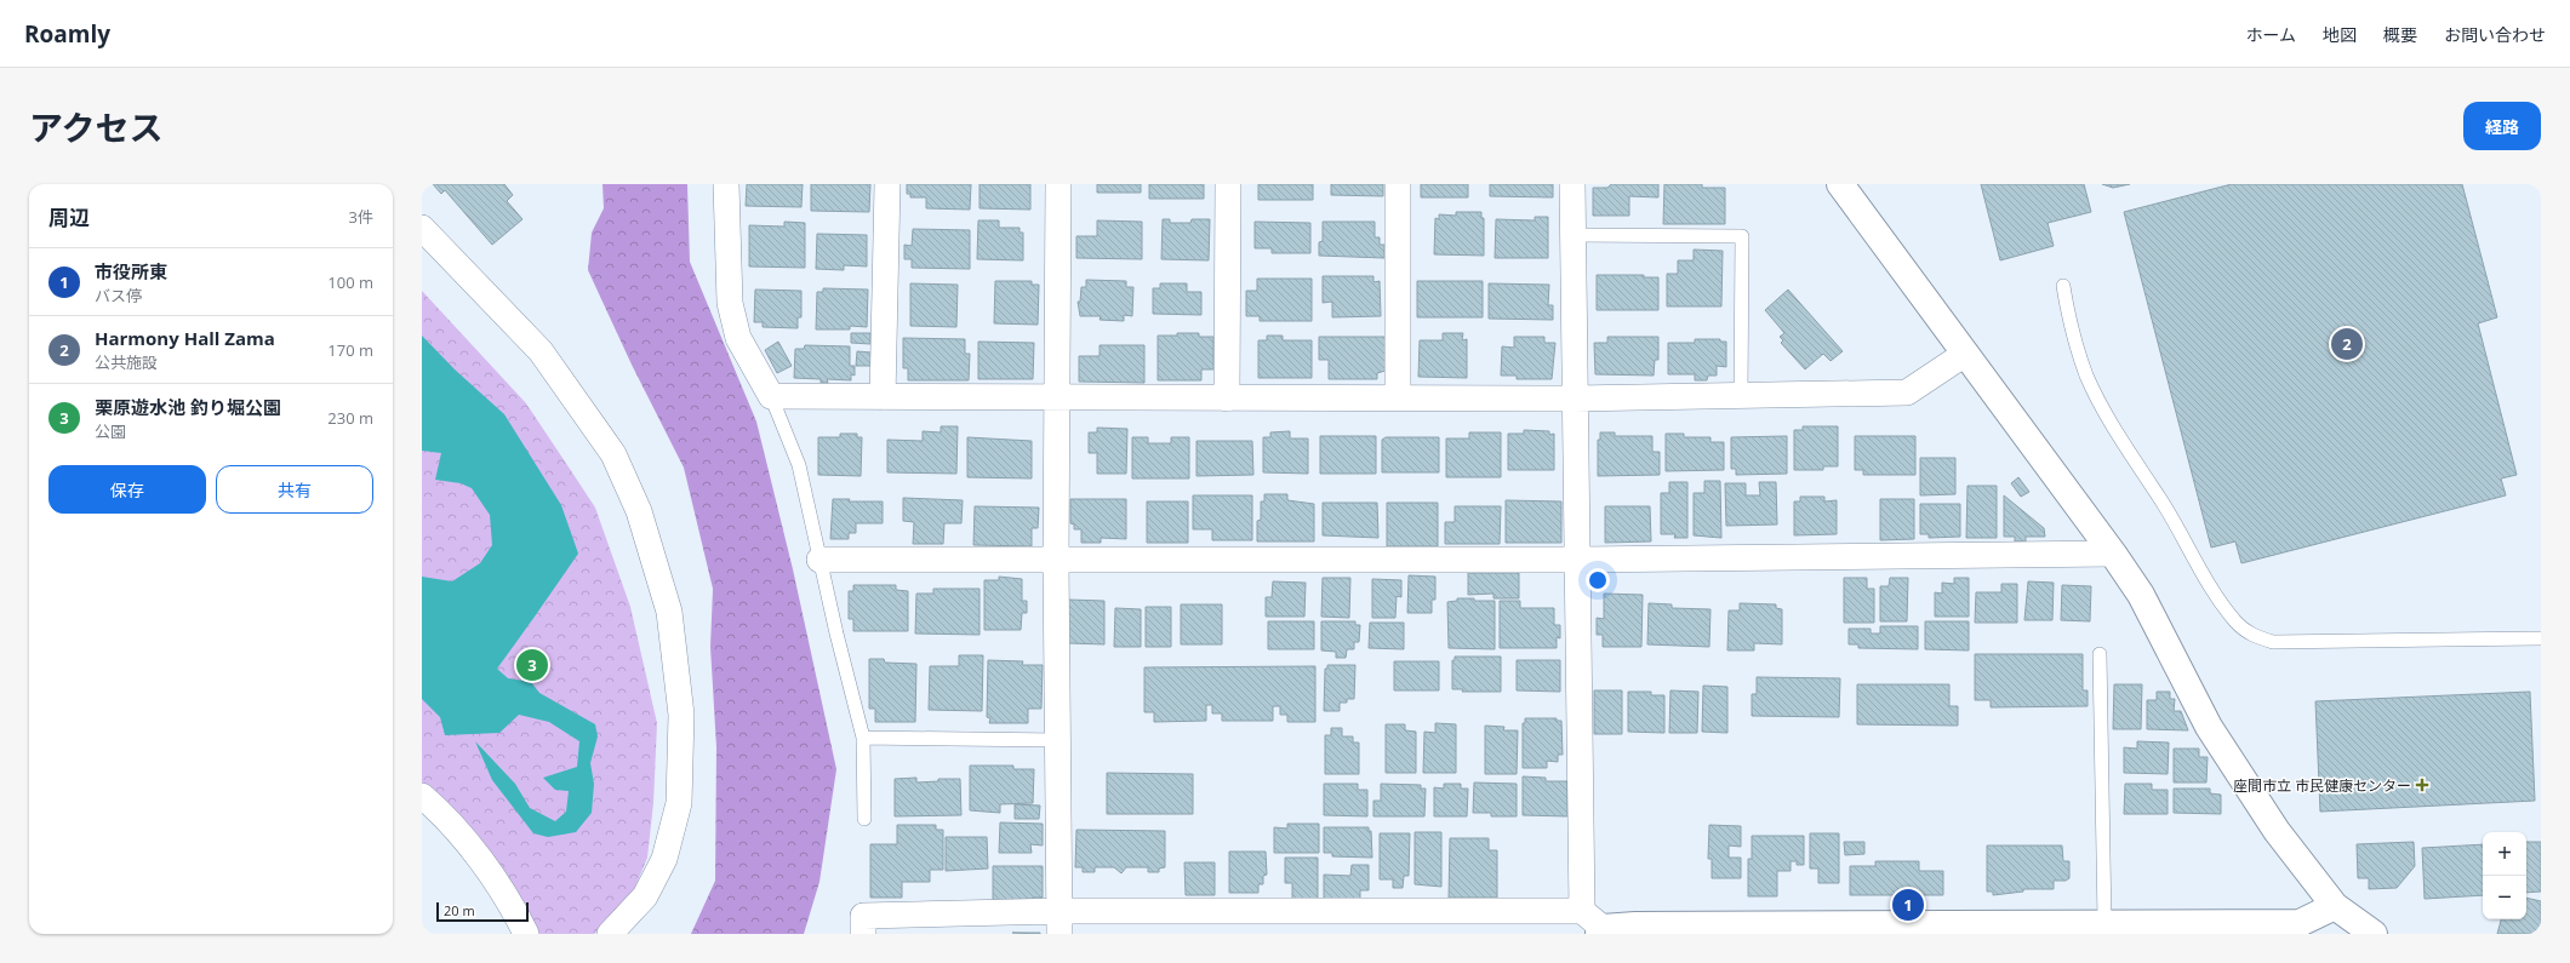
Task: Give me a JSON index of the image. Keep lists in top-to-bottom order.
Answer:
{
  "places": {
    "health": ["座間市立 市民健康センター"]
  },
  "scale_bar": "20 m",
  "page": {
    "header": "Roamly",
    "nav": [
      "ホーム",
      "地図",
      "概要",
      "お問い合わせ"
    ],
    "title": "アクセス",
    "buttons": [
      "経路",
      ["保存", "共有"]
    ],
    "heading": ["周辺", "3件"],
    "list": [
      {
        "mark": "1",
        "name": "市役所東",
        "note": "バス停",
        "value": "100 m"
      },
      {
        "mark": "2",
        "name": "Harmony Hall Zama",
        "note": "公共施設",
        "value": "170 m"
      },
      {
        "mark": "3",
        "name": "栗原遊水池 釣り堀公園",
        "note": "公園",
        "value": "230 m"
      }
    ],
    "pins": ["2", "3", "1"],
    "map_buttons": ["+", "−"],
    "scale": "20 m"
  }
}
